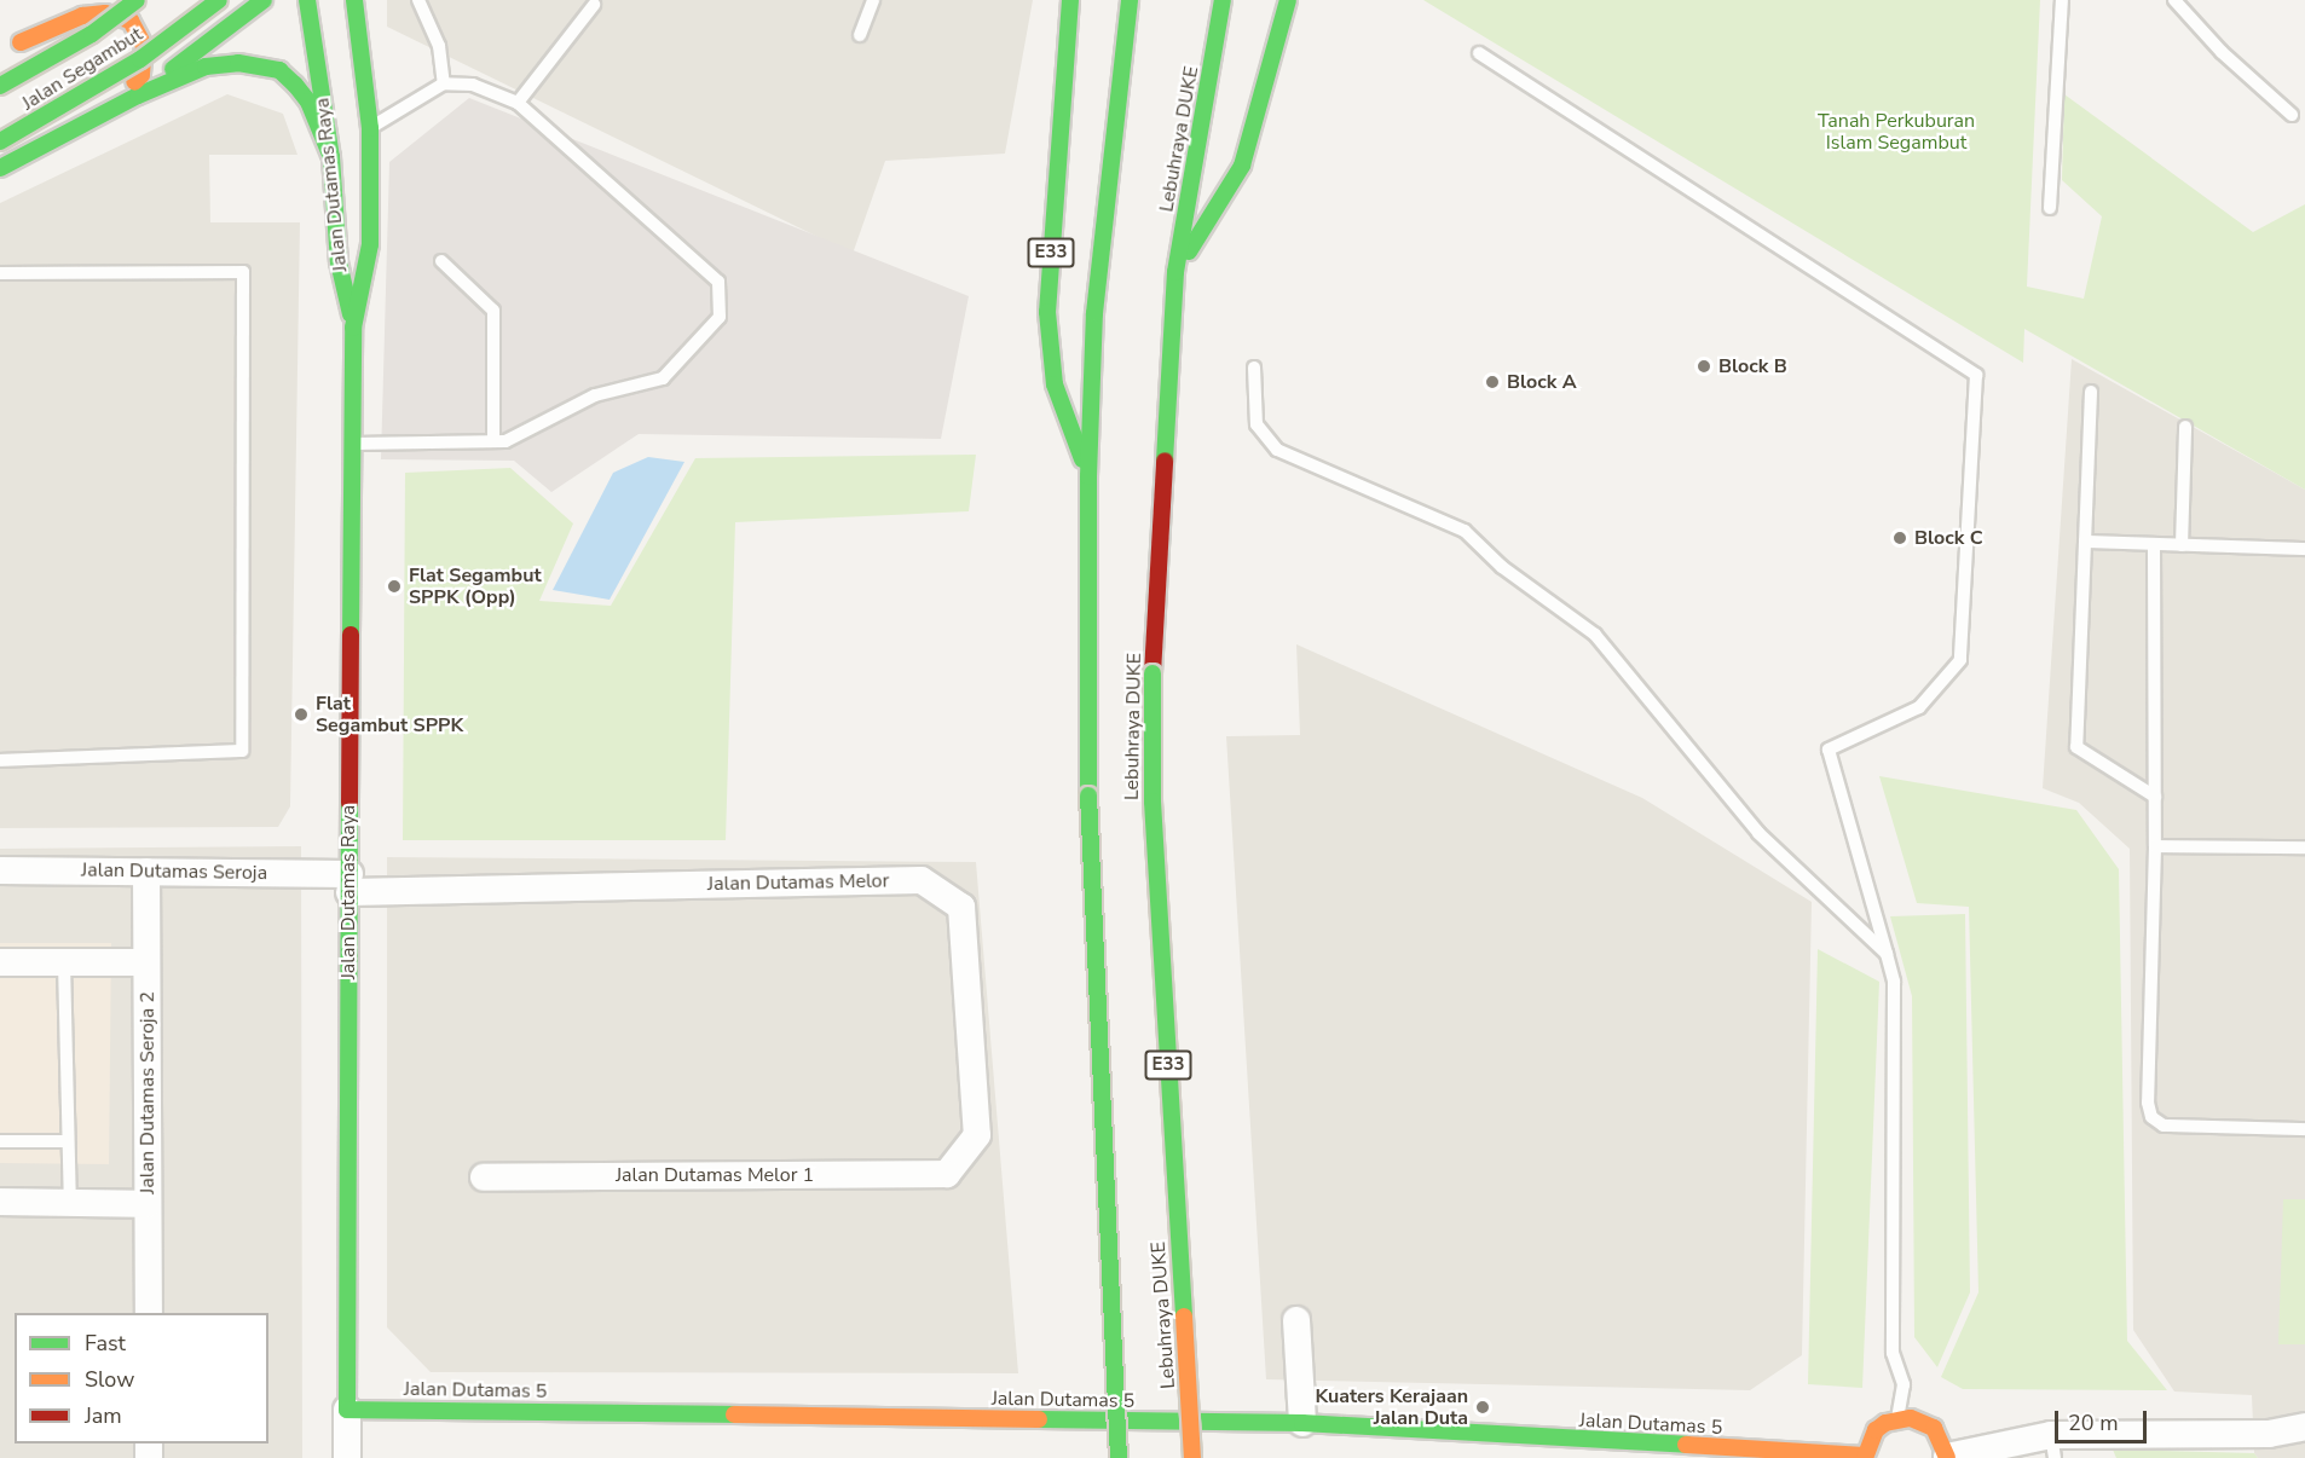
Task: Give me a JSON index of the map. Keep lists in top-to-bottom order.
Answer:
{
  "streets": {
    "main road": [
      "Jalan Segambut",
      "Lebuhraya DUKE",
      "Jalan Dutamas Raya",
      "E33",
      "Jalan Dutamas 5"
    ],
    "street": [
      "Jalan Dutamas Seroja",
      "Jalan Dutamas Melor",
      "Jalan Dutamas Seroja 2",
      "Jalan Dutamas Melor 1"
    ]
  },
  "crossings": [
    ["Jalan Dutamas Raya", "Jalan Dutamas Seroja"],
    ["Jalan Dutamas Raya", "Jalan Dutamas Melor"],
    ["Jalan Dutamas Raya", "Jalan Dutamas 5"],
    ["Jalan Dutamas Seroja", "Jalan Dutamas Melor"],
    ["Jalan Dutamas Seroja", "Jalan Dutamas Seroja 2"],
    ["Jalan Dutamas Melor", "Jalan Dutamas Melor 1"]
  ],
  "parks": ["Tanah Perkuburan Islam Segambut"],
  "places": [
    "Block B",
    "Block A",
    "Block C",
    "Flat Segambut SPPK (Opp)",
    "Flat Segambut SPPK",
    "Kuaters Kerajaan Jalan Duta"
  ],
  "legend": ["Fast", "Slow", "Jam"],
  "scale_bar": "20 m"
}
